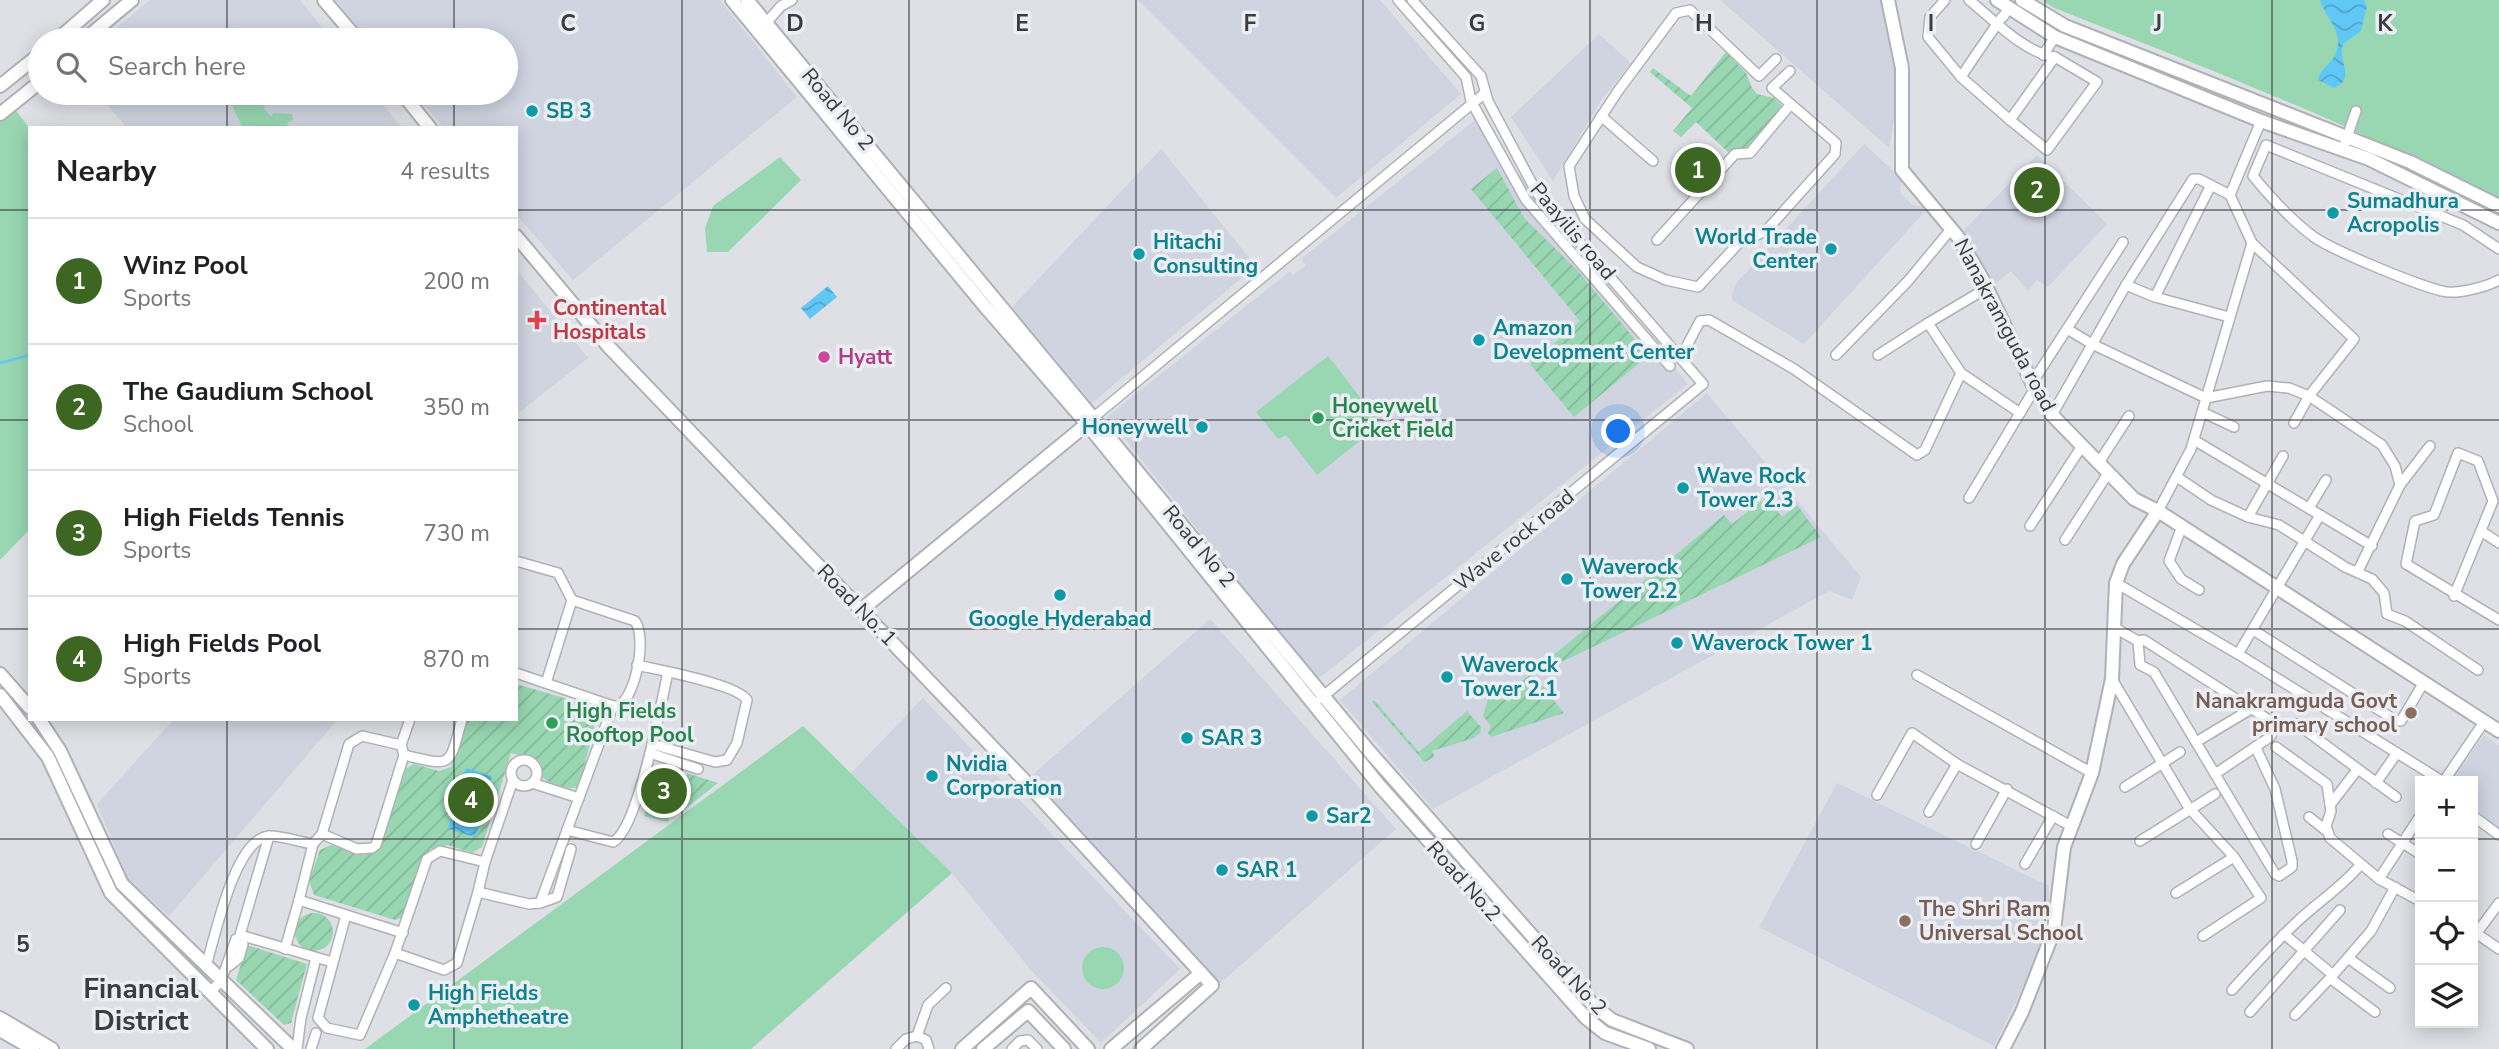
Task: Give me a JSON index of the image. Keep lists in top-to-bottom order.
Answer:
{
  "streets": {
    "street": [
      "Road No 2",
      "Paayilis road",
      "Nanakramguda road",
      "Wave rock road",
      "Road No. 1",
      "Road No.2"
    ]
  },
  "crossings": [
    ["Road No 2", "Wave rock road"],
    ["Road No 2", "Road No.2"],
    ["Paayilis road", "Wave rock road"]
  ],
  "districts": ["Financial District"],
  "places": {
    "other": [
      "SB 3",
      "Sumadhura Acropolis",
      "World Trade Center",
      "Hitachi Consulting",
      "Amazon Development Center",
      "Hyatt",
      "Honeywell Cricket Field",
      "Honeywell",
      "Wave Rock Tower 2.3",
      "Waverock Tower 2.2",
      "Google Hyderabad",
      "Waverock Tower 1",
      "Waverock Tower 2.1",
      "Nanakramguda Govt primary school",
      "High Fields Rooftop Pool",
      "SAR 3",
      "Nvidia Corporation",
      "Sar2",
      "SAR 1",
      "The Shri Ram Universal School",
      "High Fields Amphetheatre"
    ],
    "health": ["Continental Hospitals"]
  },
  "page": {
    "search": "Search here",
    "heading": ["Nearby", "4 results"],
    "pins": [
      "1",
      "2",
      "3",
      "4"
    ],
    "list": [
      {
        "mark": "1",
        "name": "Winz Pool",
        "note": "Sports",
        "value": "200 m"
      },
      {
        "mark": "2",
        "name": "The Gaudium School",
        "note": "School",
        "value": "350 m"
      },
      {
        "mark": "3",
        "name": "High Fields Tennis",
        "note": "Sports",
        "value": "730 m"
      },
      {
        "mark": "4",
        "name": "High Fields Pool",
        "note": "Sports",
        "value": "870 m"
      }
    ],
    "map_buttons": ["+", "−"]
  },
  "grid": {
    "columns": [
      "C",
      "D",
      "E",
      "F",
      "G",
      "H",
      "I",
      "J",
      "K"
    ],
    "rows": ["5"]
  }
}
